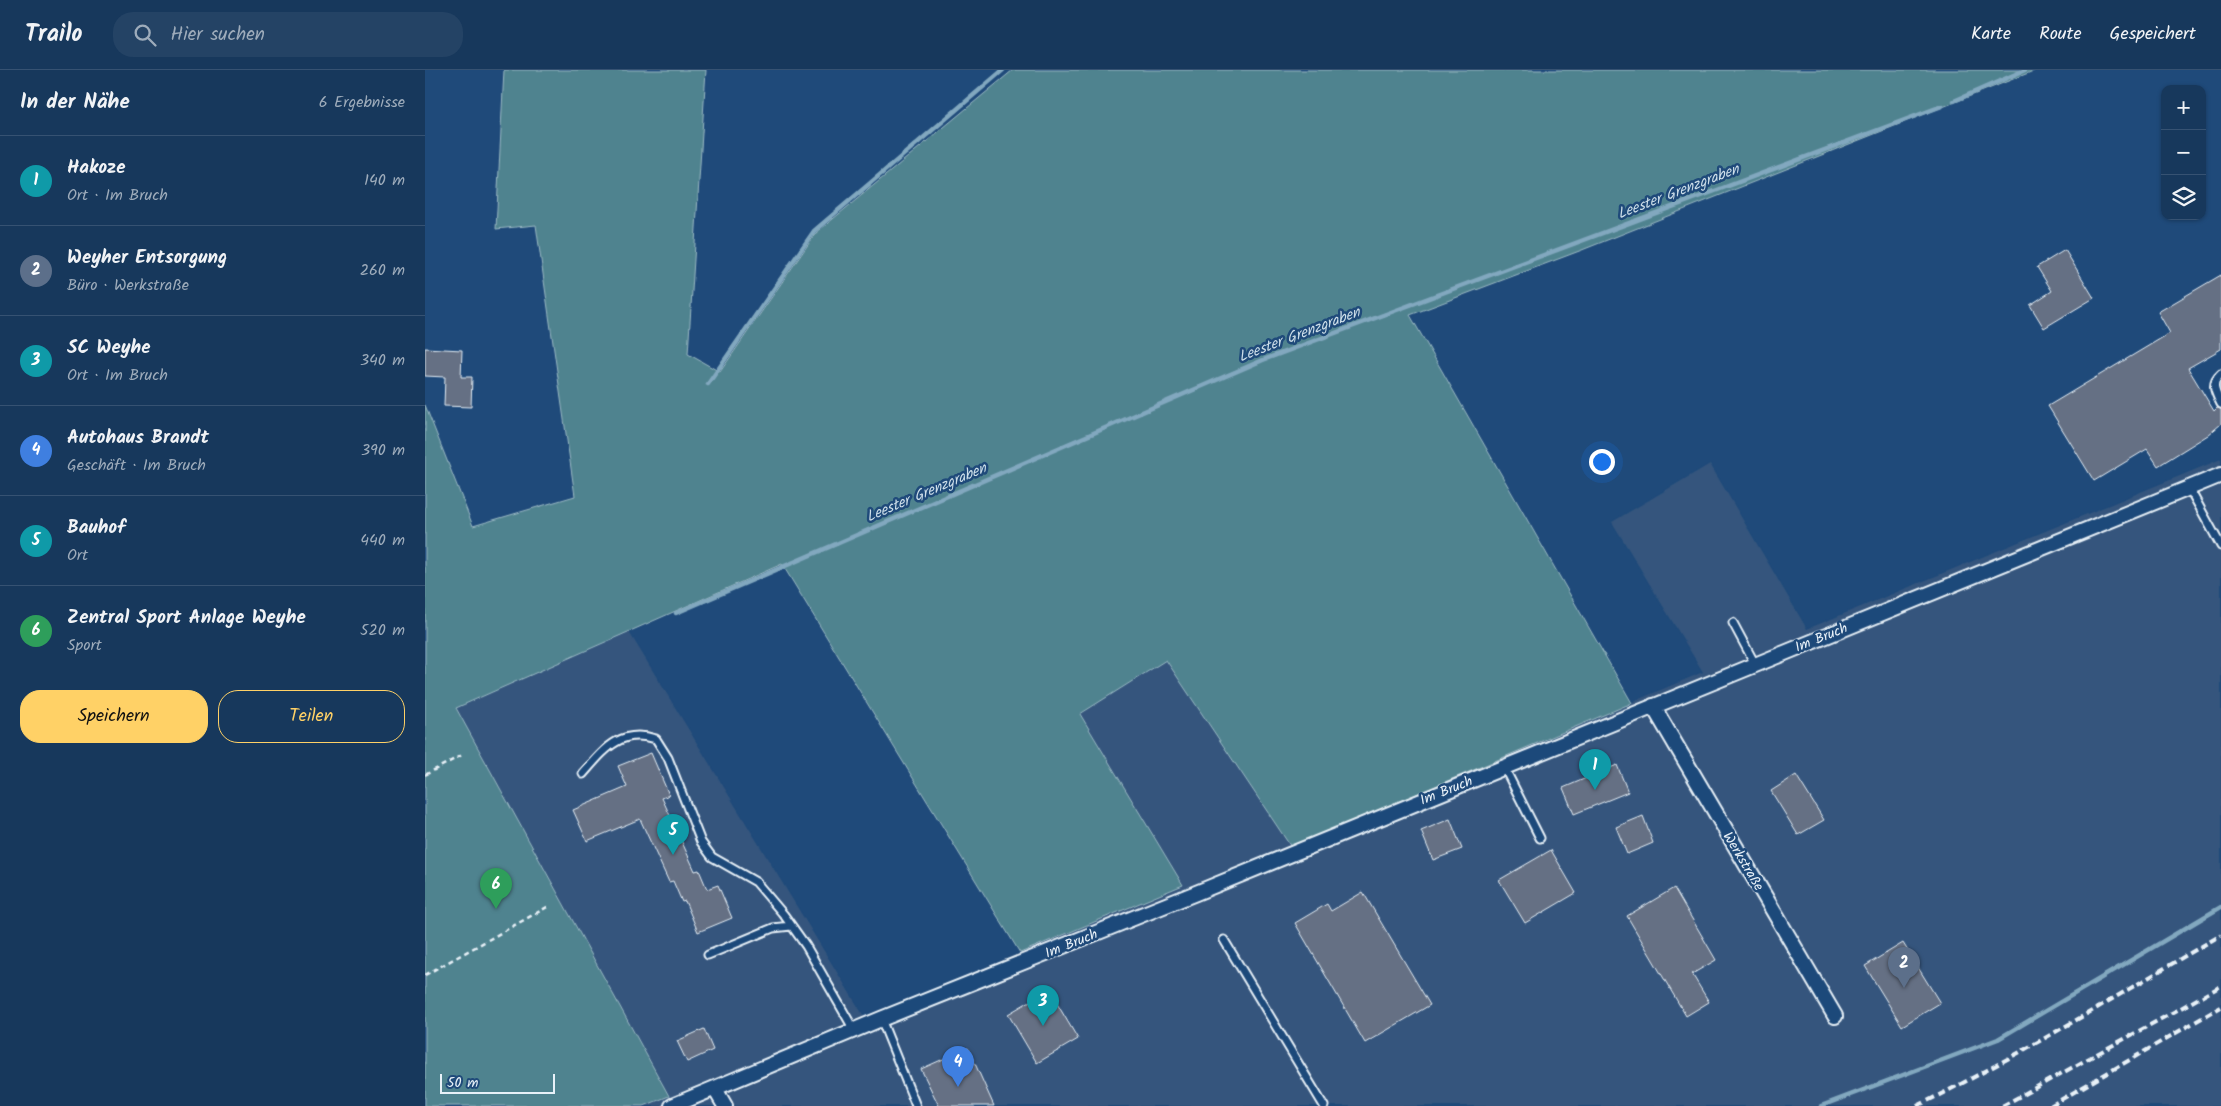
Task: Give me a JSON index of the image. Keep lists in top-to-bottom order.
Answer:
{
  "streets": {
    "street": ["Im Bruch", "Werkstraße"]
  },
  "crossings": [
    ["Im Bruch", "Werkstraße"]
  ],
  "water": ["Leester Grenzgraben"],
  "scale_bar": "50 m",
  "page": {
    "header": "Trailo",
    "search": "Hier suchen",
    "nav": ["Karte", "Route", "Gespeichert"],
    "heading": ["In der Nähe", "6 Ergebnisse"],
    "map_buttons": ["+", "−"],
    "list": [
      {
        "mark": "1",
        "name": "Hakoze",
        "note": "Ort · Im Bruch",
        "value": "140 m"
      },
      {
        "mark": "2",
        "name": "Weyher Entsorgung",
        "note": "Büro · Werkstraße",
        "value": "260 m"
      },
      {
        "mark": "3",
        "name": "SC Weyhe",
        "note": "Ort · Im Bruch",
        "value": "340 m"
      },
      {
        "mark": "4",
        "name": "Autohaus Brandt",
        "note": "Geschäft · Im Bruch",
        "value": "390 m"
      },
      {
        "mark": "5",
        "name": "Bauhof",
        "note": "Ort",
        "value": "440 m"
      },
      {
        "mark": "6",
        "name": "Zentral Sport Anlage Weyhe",
        "note": "Sport",
        "value": "520 m"
      }
    ],
    "buttons": ["Speichern", "Teilen"],
    "pins": [
      "1",
      "5",
      "6",
      "2",
      "3",
      "4"
    ],
    "scale": "50 m"
  }
}
